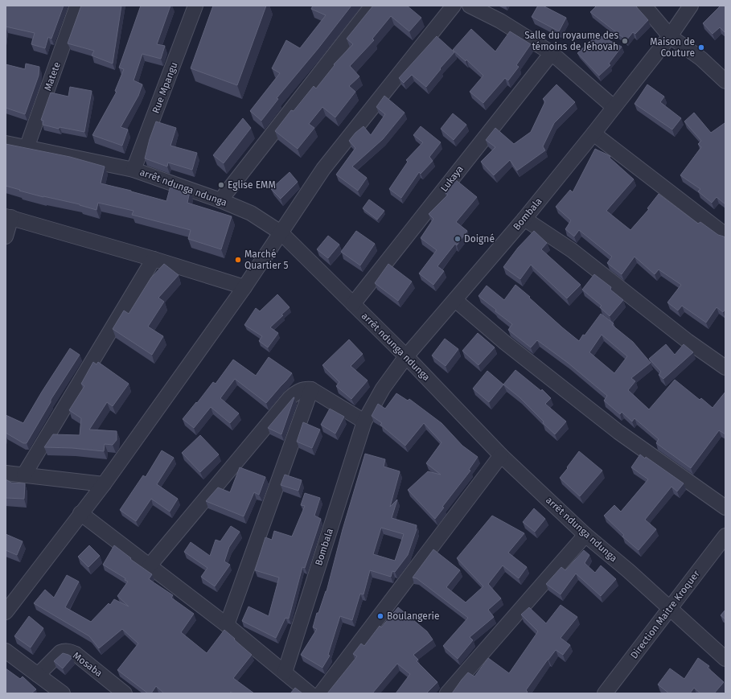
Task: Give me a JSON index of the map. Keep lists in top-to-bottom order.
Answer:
{
  "streets": {
    "street": [
      "Matete",
      "Rue Mpangu",
      "Lukaya",
      "arrêt ndunga ndunga",
      "Bombala",
      "Direction Maitre Kroquer",
      "Mosaba"
    ]
  },
  "crossings": [
    ["Matete", "arrêt ndunga ndunga"],
    ["Rue Mpangu", "arrêt ndunga ndunga"],
    ["Lukaya", "arrêt ndunga ndunga"],
    ["arrêt ndunga ndunga", "Bombala"],
    ["arrêt ndunga ndunga", "Direction Maitre Kroquer"]
  ],
  "places": [
    "Salle du royaume des témoins de Jéhovah",
    "Maison de Couture",
    "Eglise EMM",
    "Doigné",
    "Marché Quartier 5",
    "Boulangerie"
  ]
}
